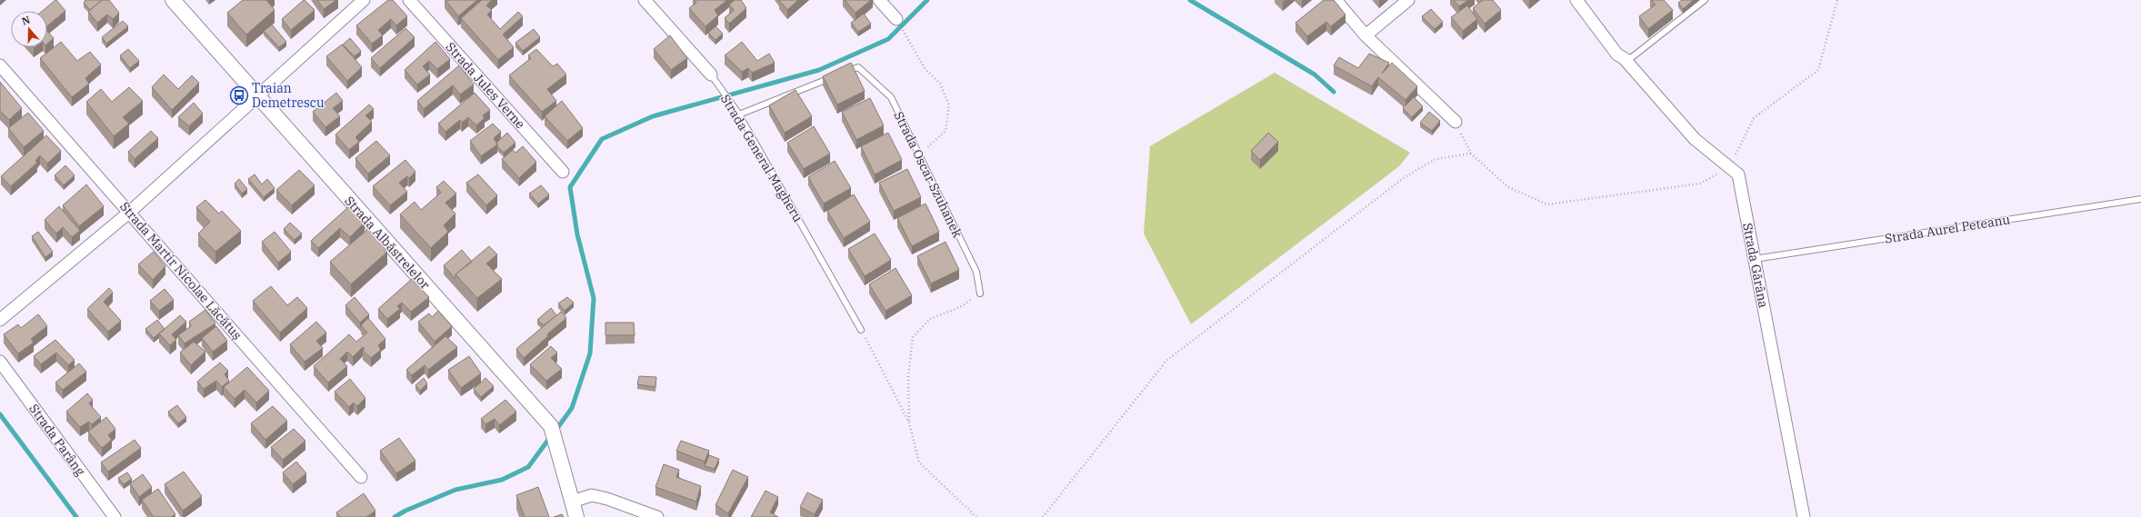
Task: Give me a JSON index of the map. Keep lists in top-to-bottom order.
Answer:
{
  "streets": {
    "street": [
      "Strada Jules Verne",
      "Strada General Magheru",
      "Strada Albăstrelelor",
      "Strada Gărâna",
      "Strada Martir Nicolae Lăcătuș",
      "Strada Parâng"
    ],
    "lane": ["Strada Oscar Szuhanek", "Strada Aurel Peteanu"]
  },
  "crossings": [
    ["Strada Aurel Peteanu", "Strada Gărâna"]
  ],
  "places": {
    "bus stop": ["Traian Demetrescu"]
  },
  "north": "top"
}
